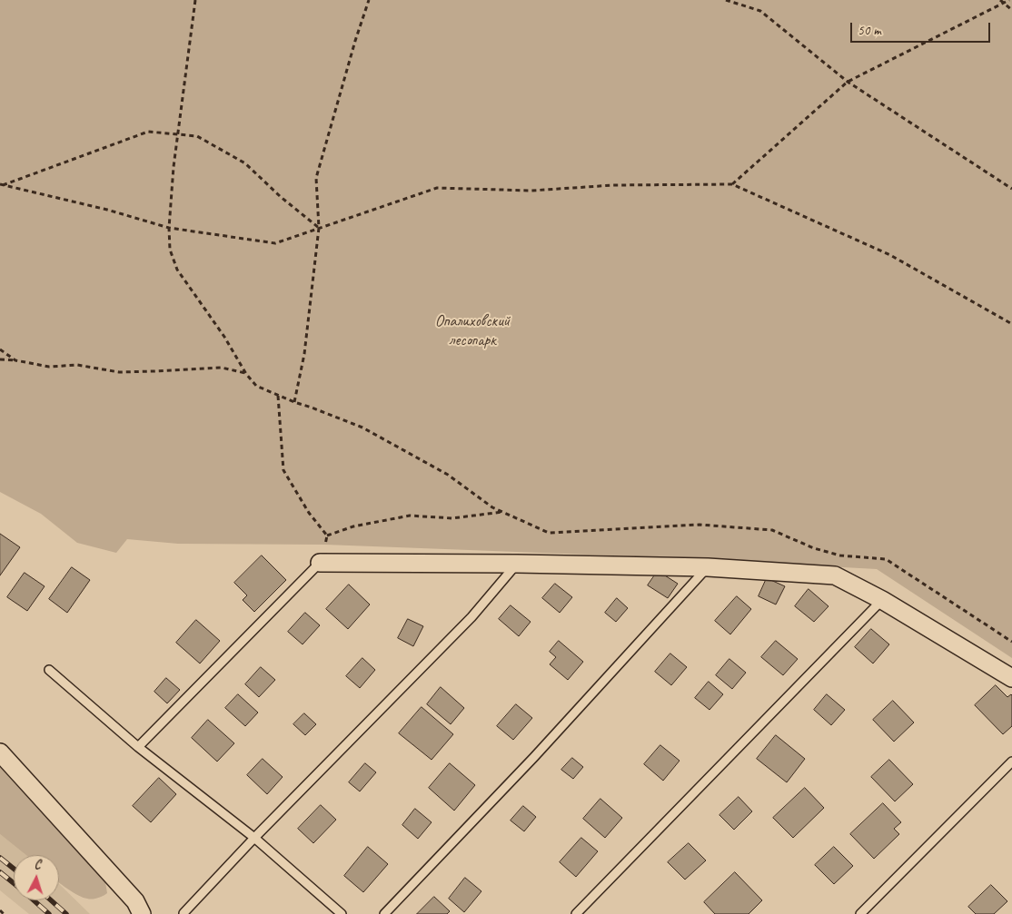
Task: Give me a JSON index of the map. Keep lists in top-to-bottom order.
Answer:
{
  "parks": ["Опалиховский лесопарк"],
  "scale_bar": "50 m",
  "north": "top"
}
